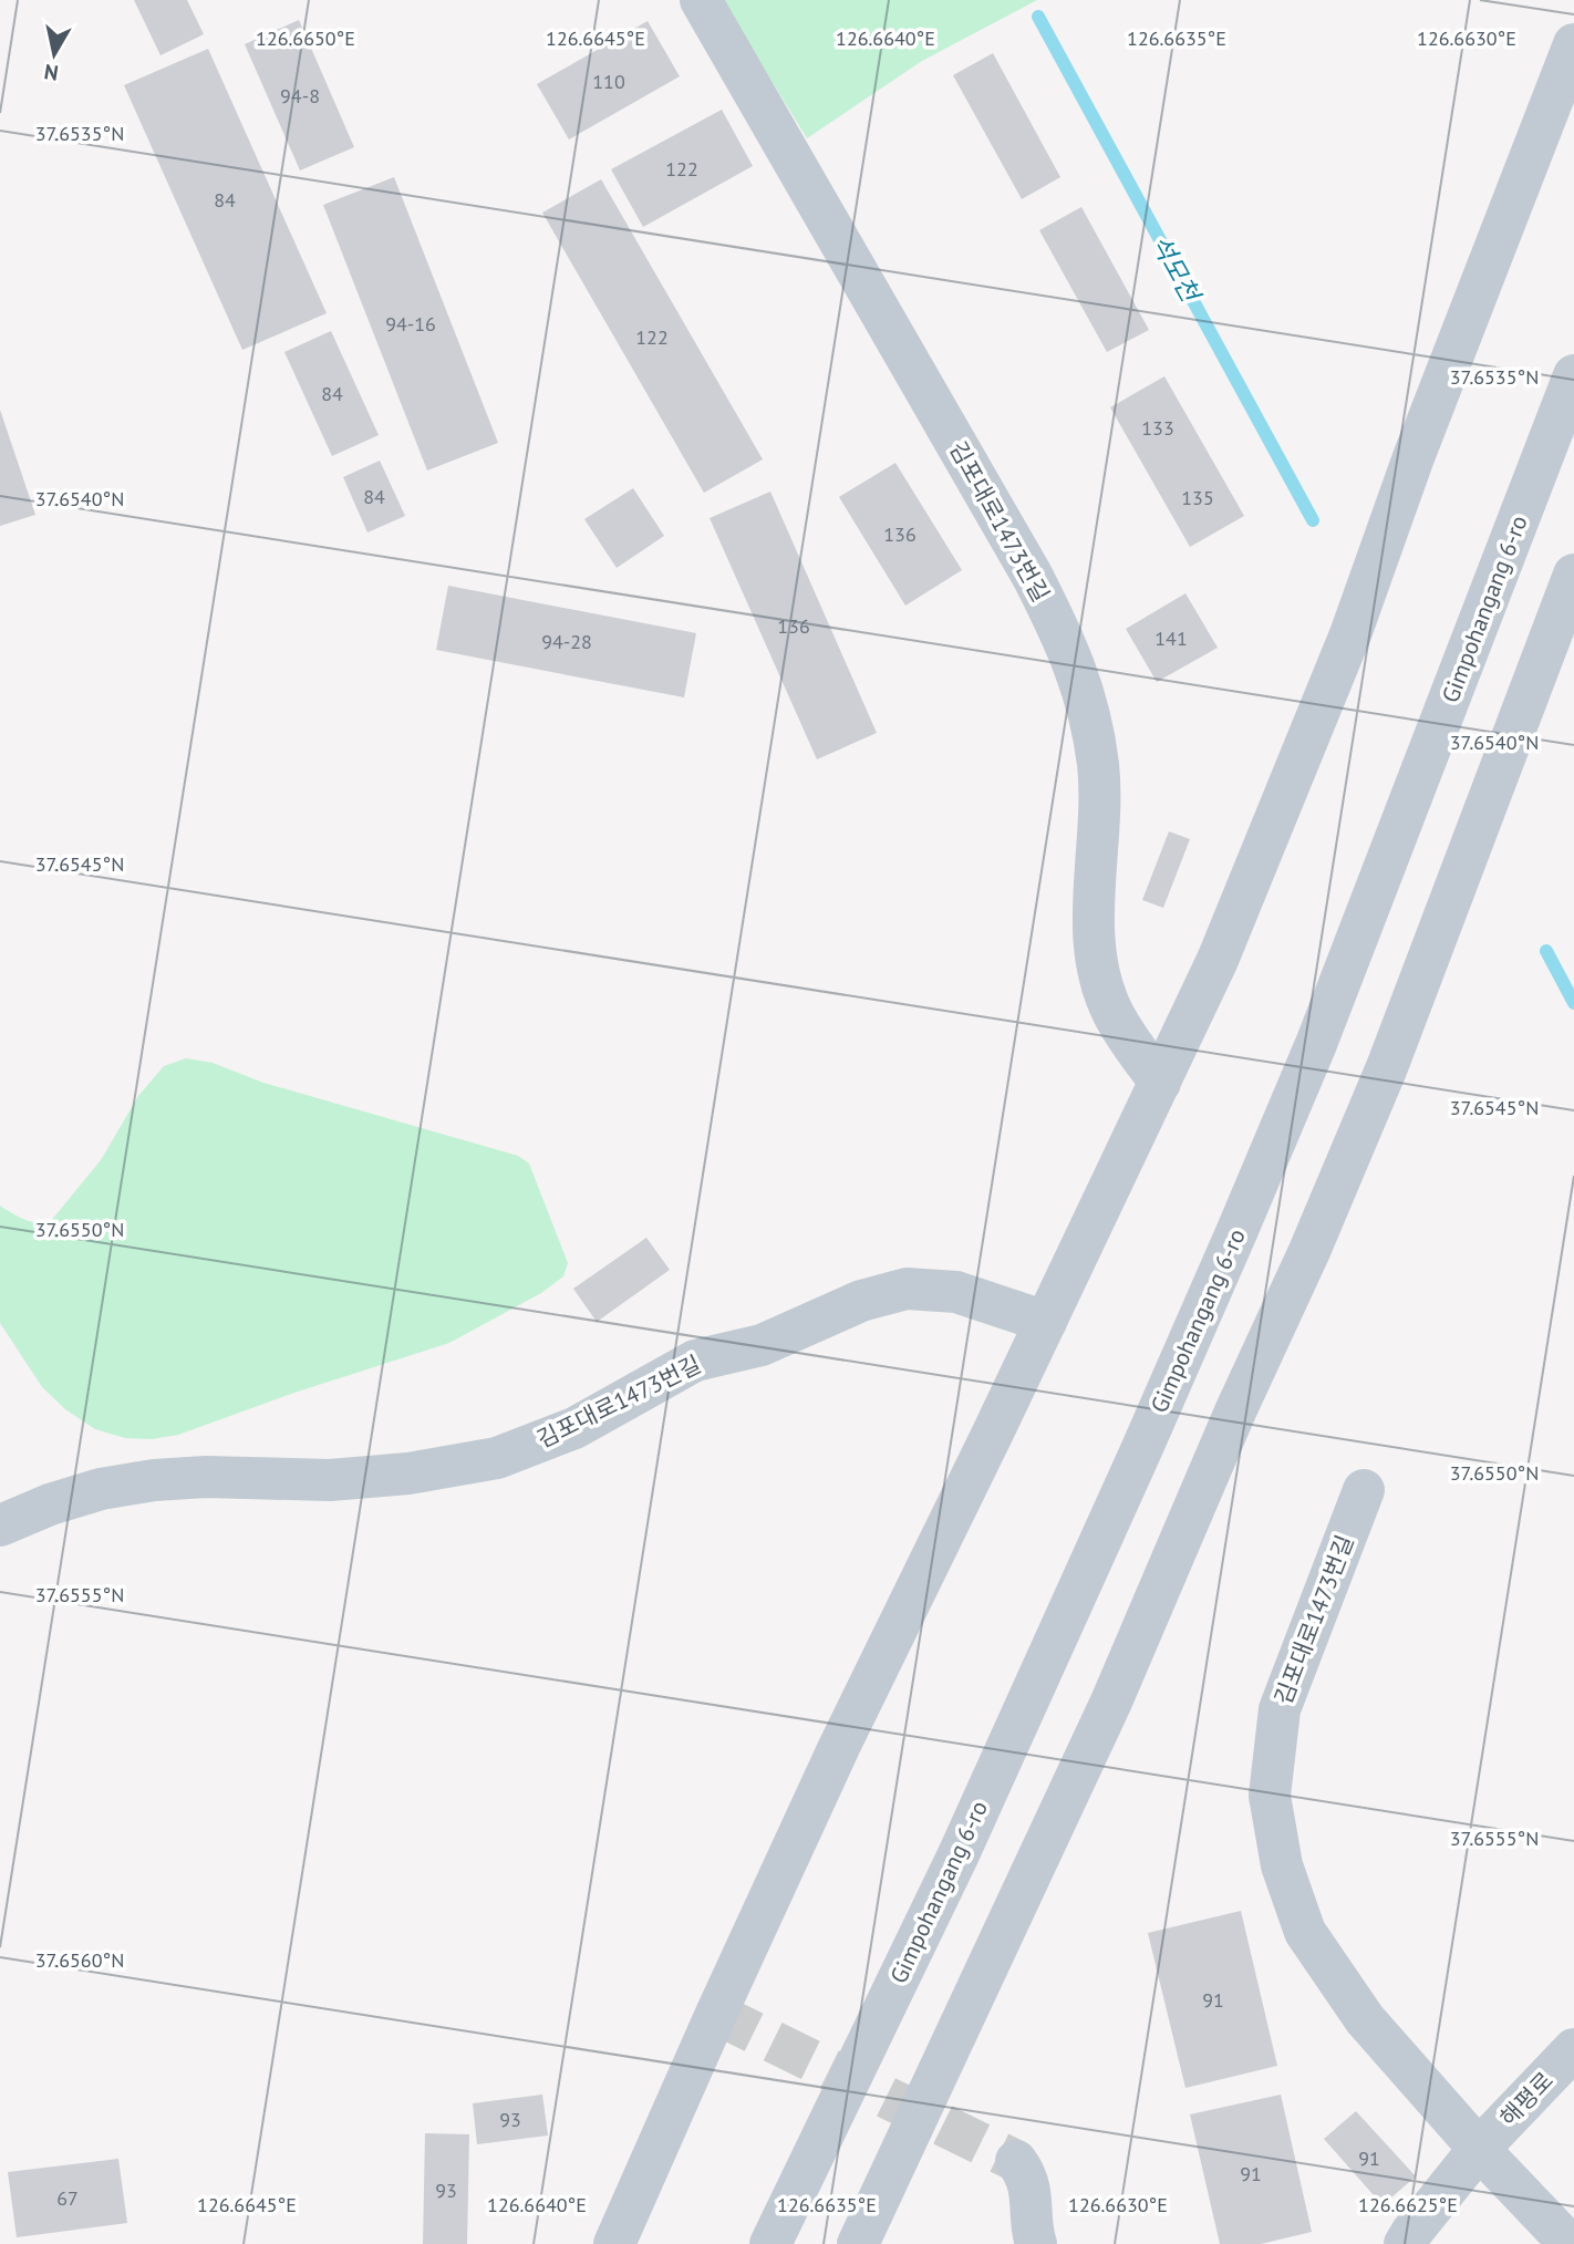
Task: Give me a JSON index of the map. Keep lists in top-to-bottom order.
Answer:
{
  "streets": {
    "street": ["김포대로1473번길", "Gimpohangang 6-ro", "해평로"]
  },
  "crossings": [
    ["김포대로1473번길", "해평로"]
  ],
  "water": ["석모천"],
  "house_numbers": [
    "110",
    "94-8",
    "122",
    "84",
    "94-16",
    "122",
    "84",
    "133",
    "84",
    "135",
    "136",
    "136",
    "141",
    "94-28",
    "91",
    "93",
    "91",
    "91",
    "93",
    "67"
  ],
  "north": "bottom",
  "coordinates": [
    "126.6650°E",
    "126.6645°E",
    "126.6640°E",
    "126.6635°E",
    "126.6630°E",
    "37.6535°N",
    "37.6540°N",
    "37.6545°N",
    "37.6550°N",
    "37.6555°N",
    "37.6560°N",
    "126.6625°E"
  ]
}
